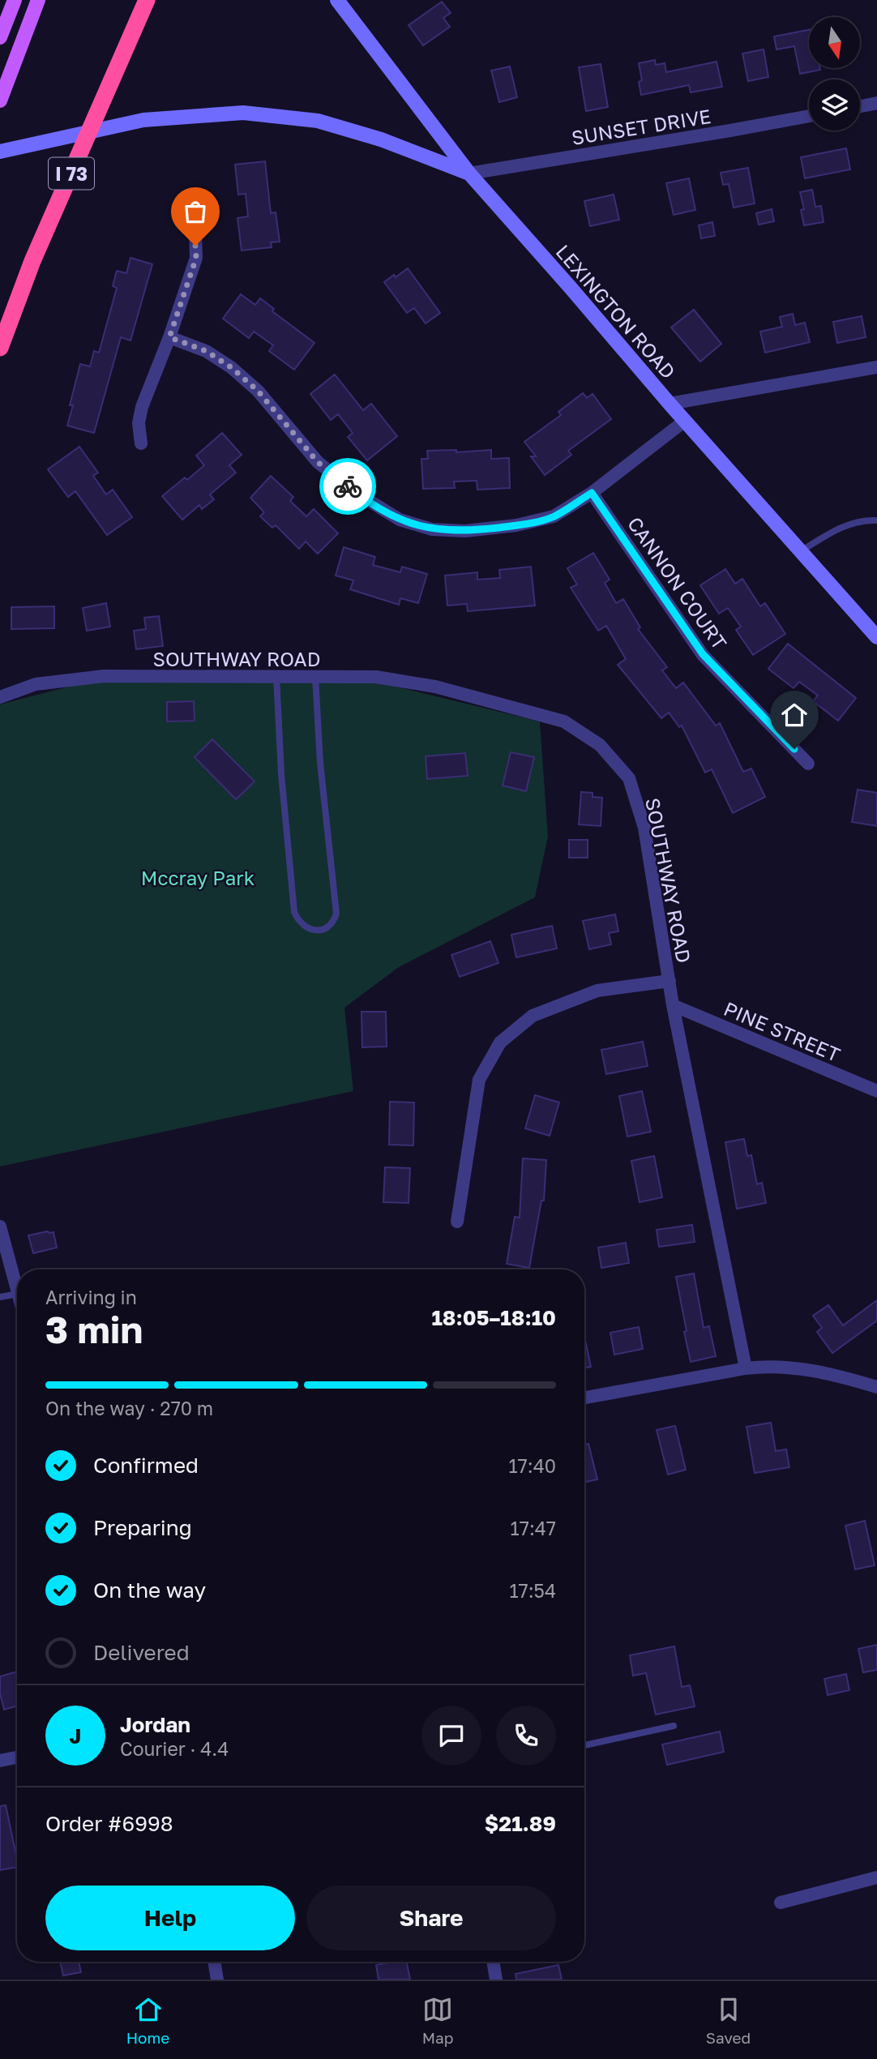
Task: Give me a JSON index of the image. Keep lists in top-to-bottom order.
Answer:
{
  "streets": {
    "highway": ["I 73"],
    "main road": ["LEXINGTON ROAD"],
    "street": [
      "SUNSET DRIVE",
      "CANNON COURT",
      "SOUTHWAY ROAD",
      "PINE STREET"
    ]
  },
  "crossings": [
    ["SUNSET DRIVE", "LEXINGTON ROAD"],
    ["SOUTHWAY ROAD", "PINE STREET"]
  ],
  "parks": ["Mccray Park"],
  "north": "bottom",
  "page": {
    "heading": ["3 min", "Arriving in", "18:05–18:10"],
    "panel": [
      "Jordan",
      "Courier · 4.4",
      "Order #6998",
      "$21.89"
    ],
    "bar": "On the way · 270 m",
    "list": [
      ["Confirmed", "17:40"],
      ["Preparing", "17:47"],
      ["On the way", "17:54"],
      "Delivered"
    ],
    "round": "J",
    "buttons": ["Help", "Share"],
    "tabs": ["Home", "Map", "Saved"]
  }
}
